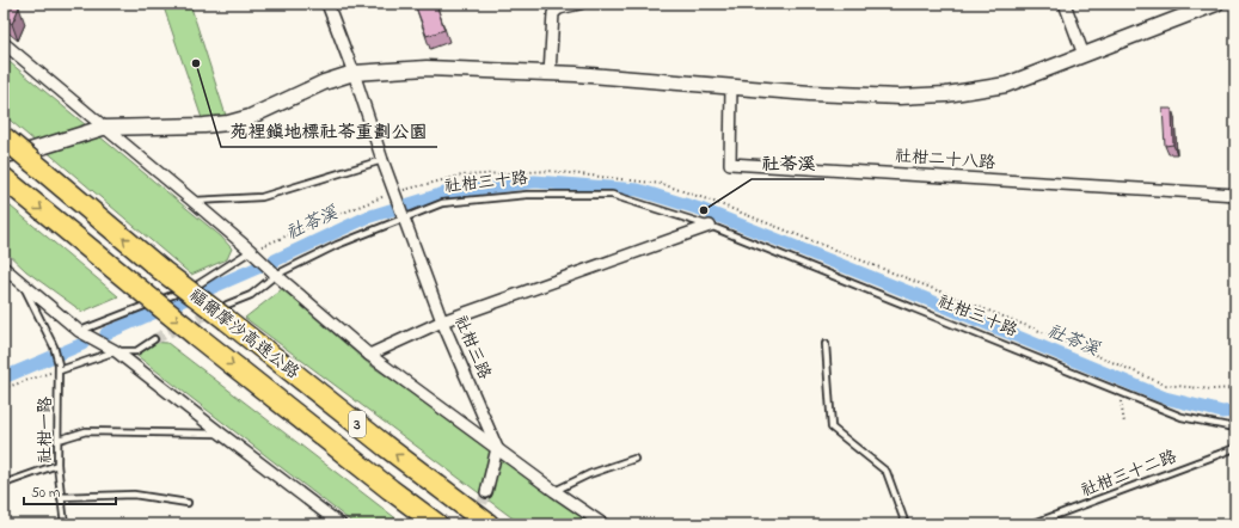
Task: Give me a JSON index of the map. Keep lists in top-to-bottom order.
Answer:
{
  "streets": {
    "highway": ["福爾摩沙高速公路", "3"],
    "street": ["社柑二十八路", "社柑三路"],
    "lane": ["社柑三十路", "社柑一路", "社柑三十二路"]
  },
  "crossings": [
    ["社柑三十路", "福爾摩沙高速公路"],
    ["社柑三十路", "社柑三路"]
  ],
  "water": ["社苓溪"],
  "places": ["苑裡鎮地標社苓重劃公園", "社苓溪"],
  "scale_bar": "50 m"
}
